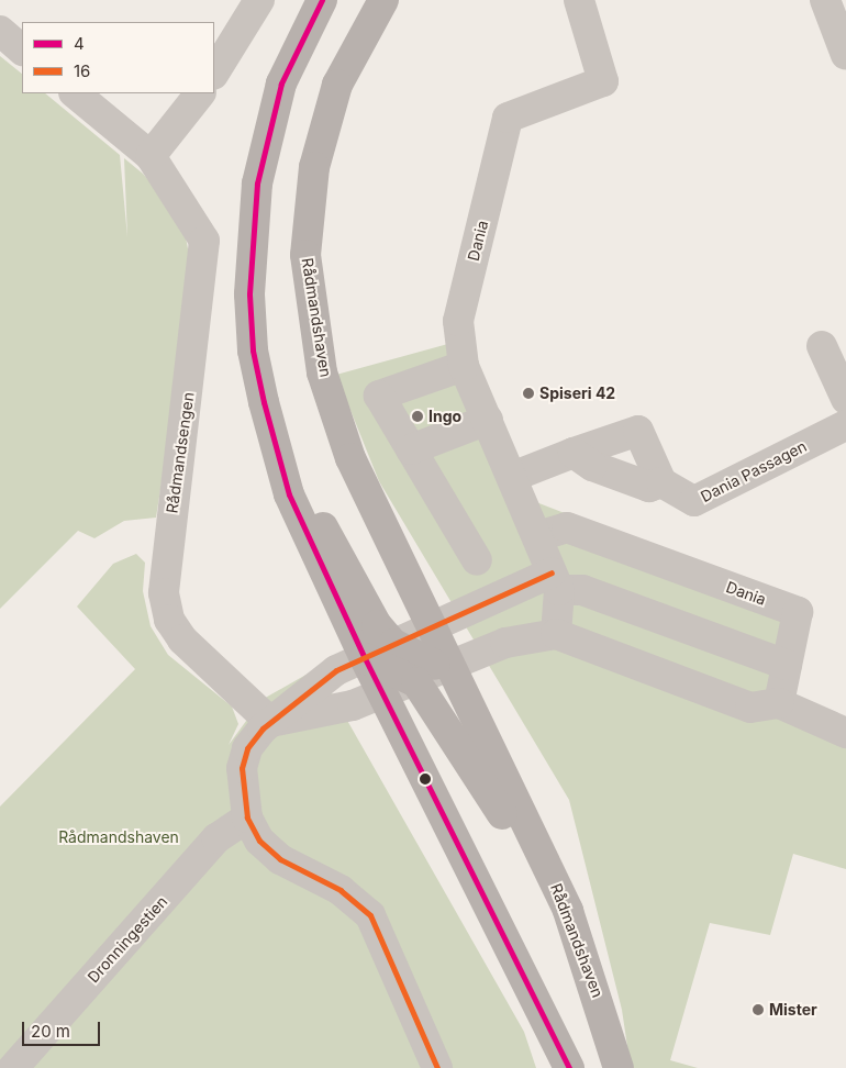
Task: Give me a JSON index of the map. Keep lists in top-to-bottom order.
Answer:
{
  "streets": {
    "main road": ["Rådmandshaven"],
    "street": [
      "Dania",
      "Rådmandsengen",
      "Dania Passagen",
      "Dronningestien"
    ]
  },
  "parks": ["Rådmandshaven"],
  "places": ["Spiseri 42", "Ingo", "Mister"],
  "lines": ["transit line 4", "transit line 16"],
  "legend": ["4", "16"],
  "scale_bar": "20 m"
}
